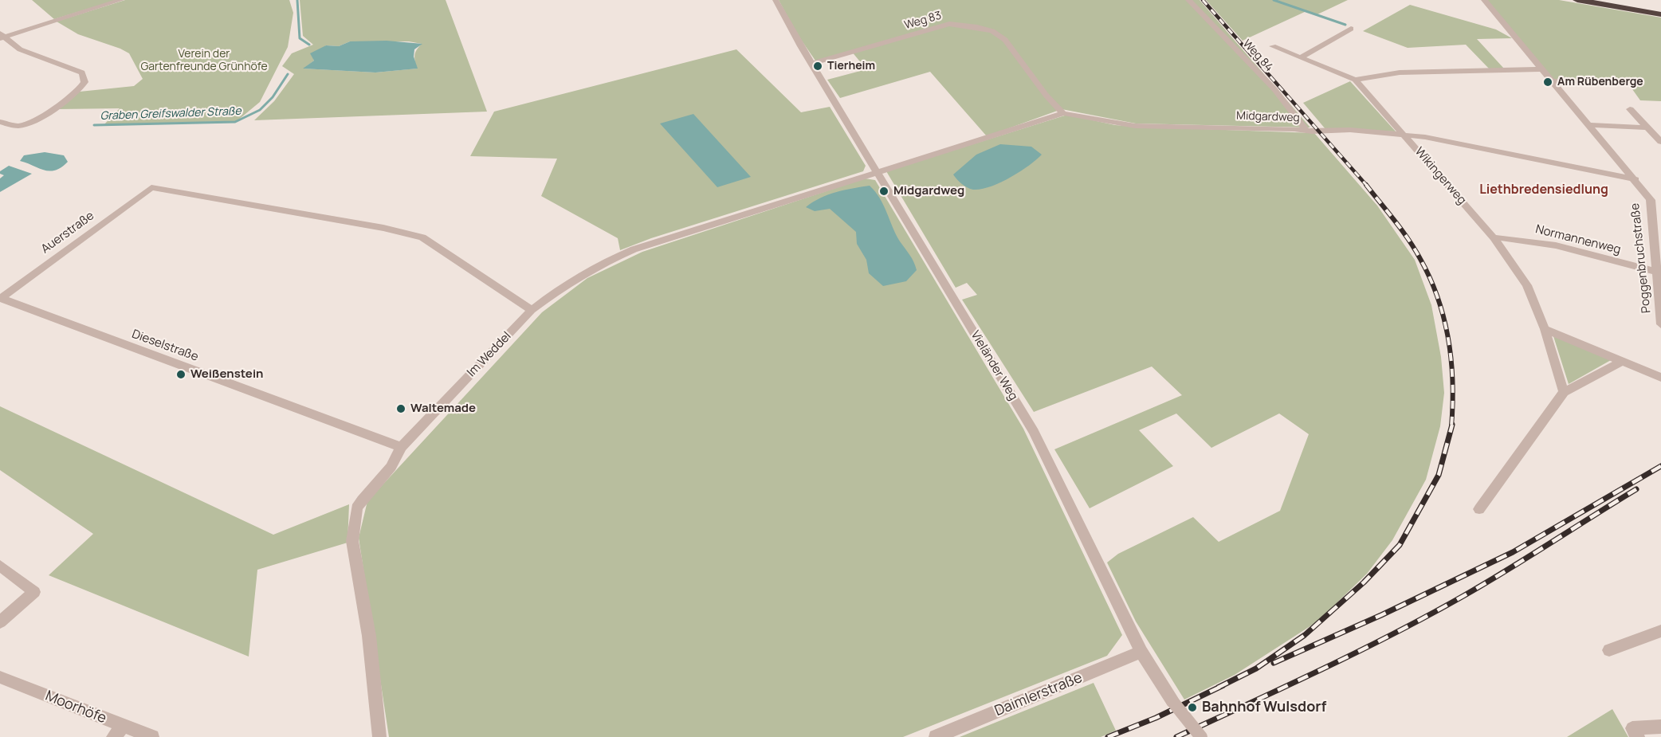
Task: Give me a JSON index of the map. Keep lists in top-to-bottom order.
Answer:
{
  "streets": {
    "street": [
      "Weg 83",
      "Weg 84",
      "Midgardweg",
      "Wikingerweg",
      "Auerstraße",
      "Normannenweg",
      "Poggenbruchstraße",
      "Dieselstraße",
      "Im Weddel",
      "Vieländer Weg",
      "Daimlerstraße",
      "Moorhöfe"
    ]
  },
  "crossings": [
    ["Weg 83", "Midgardweg"],
    ["Weg 83", "Vieländer Weg"],
    ["Weg 84", "Midgardweg"],
    ["Midgardweg", "Wikingerweg"],
    ["Midgardweg", "Poggenbruchstraße"],
    ["Midgardweg", "Im Weddel"],
    ["Midgardweg", "Vieländer Weg"],
    ["Wikingerweg", "Normannenweg"],
    ["Auerstraße", "Dieselstraße"],
    ["Auerstraße", "Im Weddel"],
    ["Normannenweg", "Poggenbruchstraße"],
    ["Dieselstraße", "Im Weddel"],
    ["Im Weddel", "Vieländer Weg"],
    ["Vieländer Weg", "Daimlerstraße"]
  ],
  "districts": ["Liethbredensiedlung"],
  "water": ["Graben Greifswalder Straße"],
  "parks": ["Verein der Gartenfreunde Grünhöfe"],
  "places": [
    "Tierheim",
    "Am Rübenberge",
    "Midgardweg",
    "Weißenstein",
    "Waltemade",
    "Bahnhof Wulsdorf"
  ]
}
